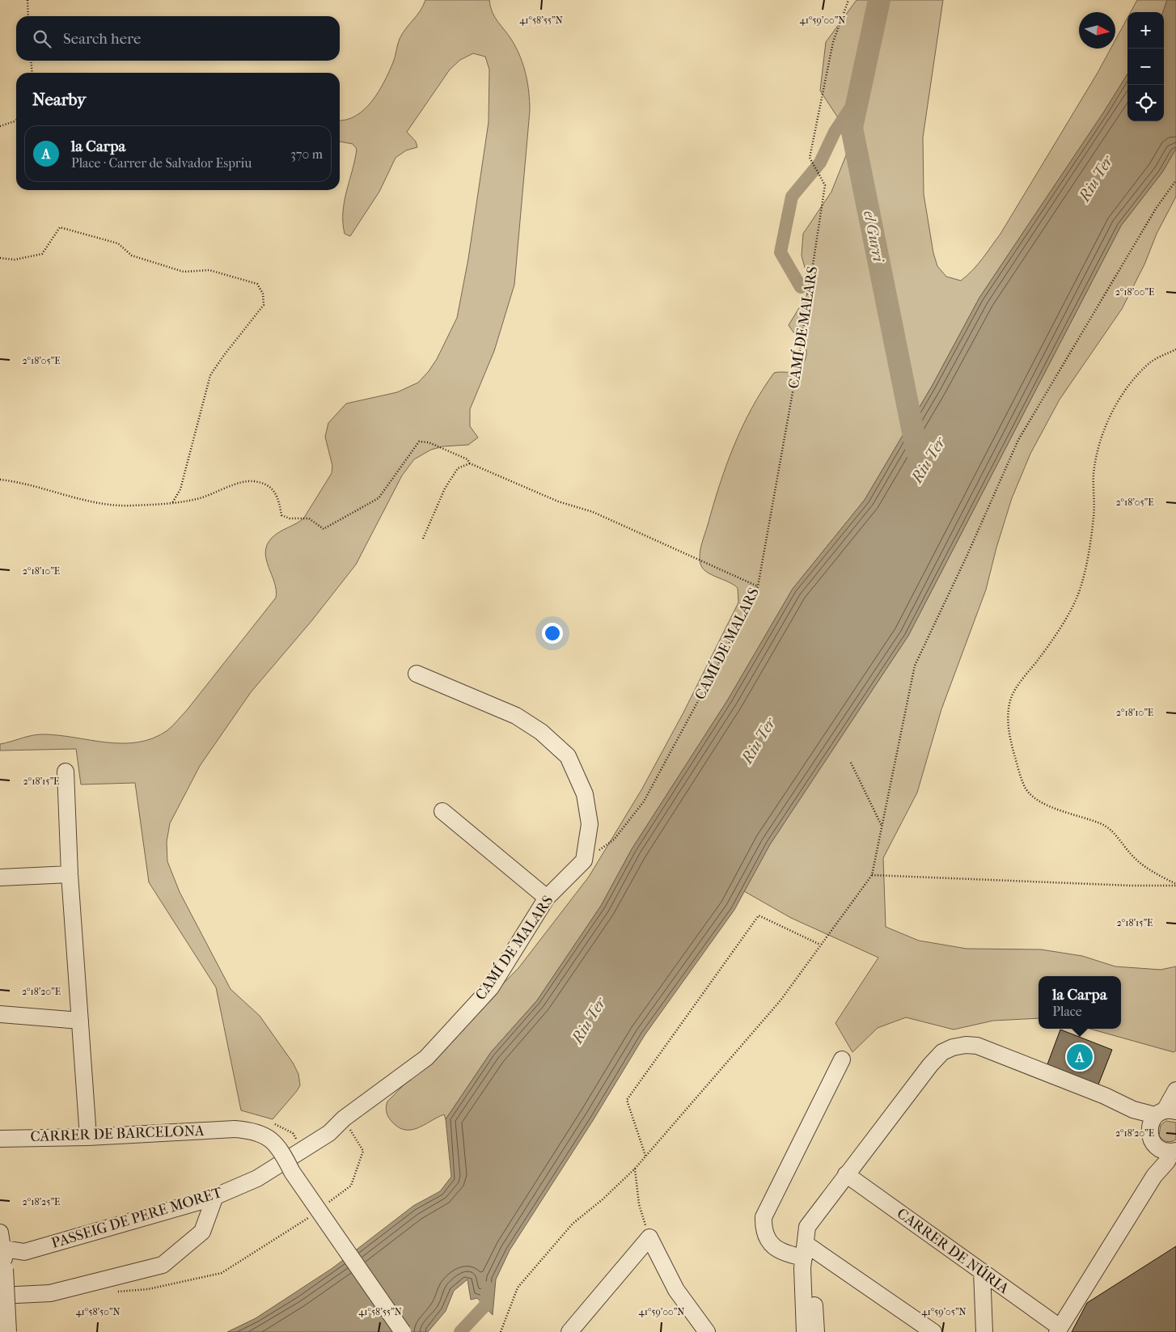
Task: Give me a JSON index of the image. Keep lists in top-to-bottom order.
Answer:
{
  "streets": {
    "street": [
      "CAMÍ DE MALARS",
      "CARRER DE BARCELONA",
      "PASSEIG DE PERE MORET",
      "CARRER DE NÚRIA"
    ]
  },
  "crossings": [
    ["CAMÍ DE MALARS", "PASSEIG DE PERE MORET"]
  ],
  "water": ["Riu Ter", "el Gurri"],
  "north": "right",
  "page": {
    "map_buttons": ["+", "−"],
    "search": "Search here",
    "heading": "Nearby",
    "list": [
      {
        "mark": "A",
        "name": "la Carpa",
        "note": "Place · Carrer de Salvador Espriu",
        "value": "370 m"
      }
    ],
    "popup": ["la Carpa", "Place"],
    "pins": "A"
  },
  "coordinates": [
    "41°58'55\"N",
    "41°59'00\"N",
    "2°18'00\"E",
    "2°18'05\"E",
    "2°18'10\"E",
    "2°18'15\"E",
    "2°18'20\"E",
    "2°18'25\"E",
    "41°58'50\"N",
    "41°59'05\"N"
  ]
}
